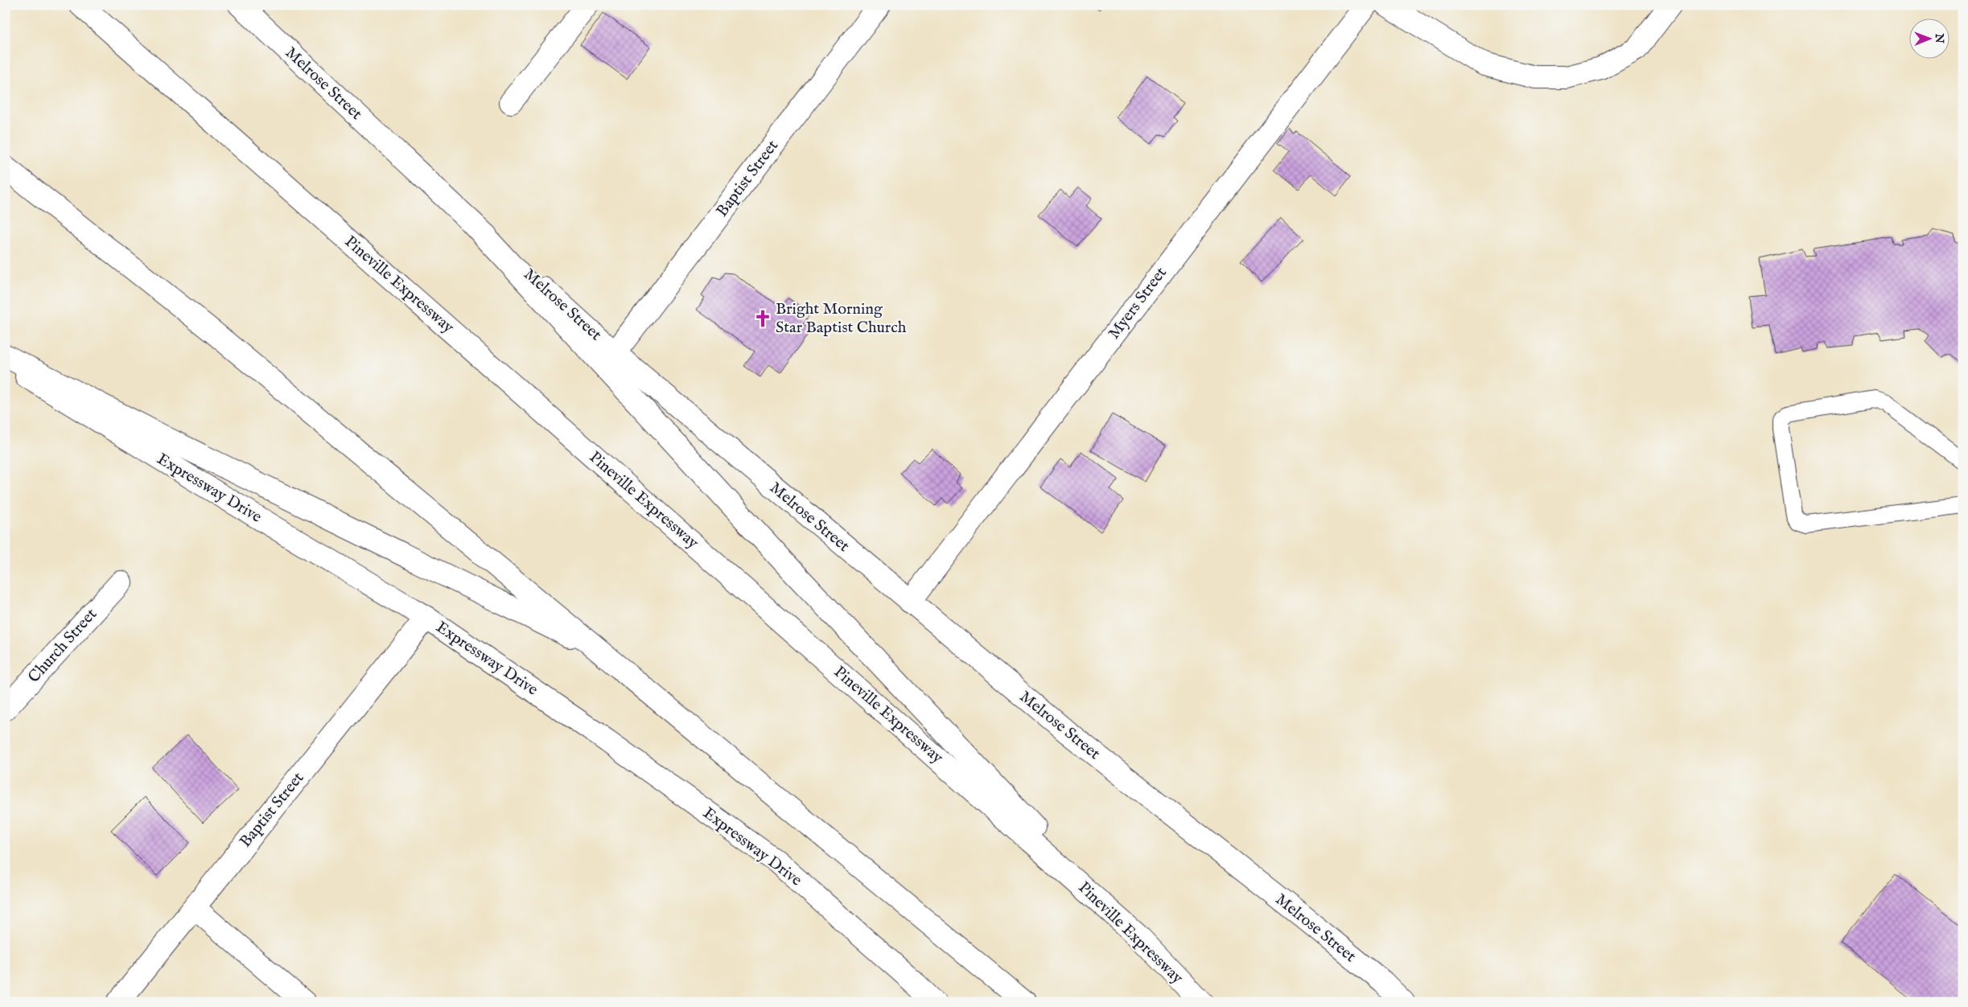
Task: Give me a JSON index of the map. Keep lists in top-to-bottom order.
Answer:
{
  "streets": {
    "main road": [
      "Melrose Street",
      "Baptist Street",
      "Pineville Expressway",
      "Myers Street",
      "Expressway Drive",
      "Church Street"
    ]
  },
  "crossings": [
    ["Melrose Street", "Baptist Street"],
    ["Melrose Street", "Myers Street"],
    ["Baptist Street", "Expressway Drive"]
  ],
  "places": {
    "church": ["Bright Morning Star Baptist Church"]
  },
  "north": "right"
}
